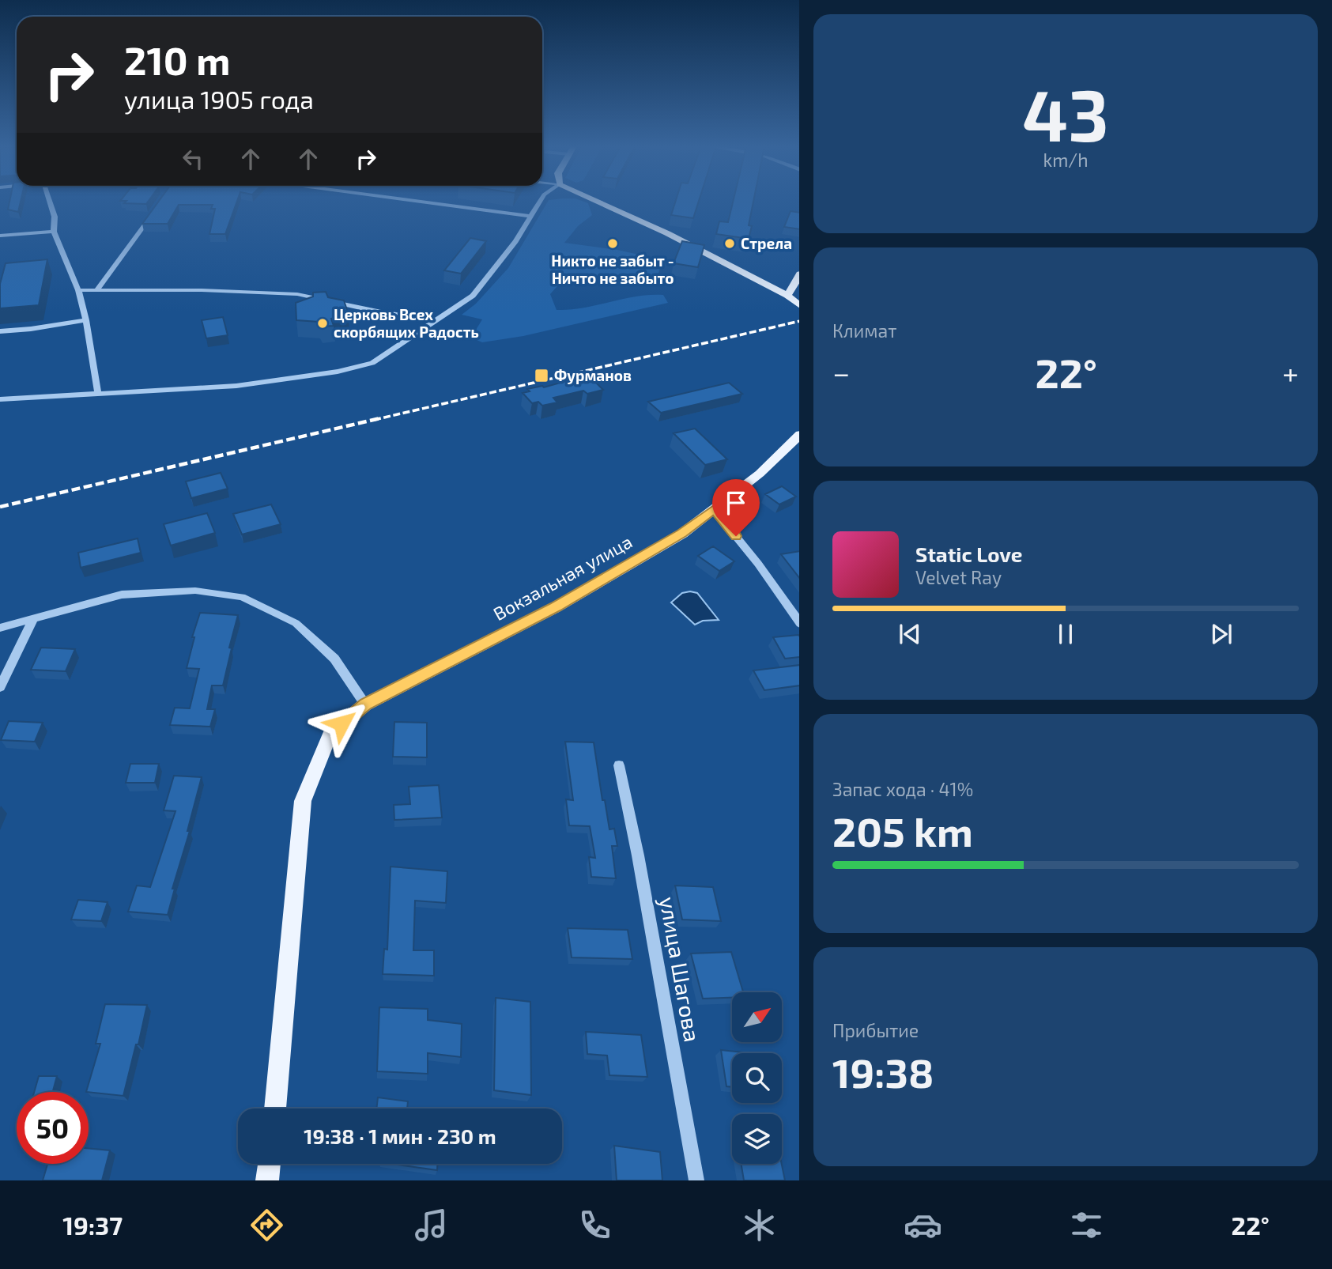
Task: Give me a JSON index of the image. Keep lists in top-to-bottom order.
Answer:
{
  "streets": {
    "main road": ["Вокзальная улица"],
    "street": ["улица Шагова"]
  },
  "places": {
    "other": ["Никто не забыт - Ничто не забыто", "Стрела", "Церковь Всех скорбящих Радость"],
    "transit": ["Фурманов"]
  },
  "north": "top right",
  "page": {
    "tile": [
      ["43", "km/h"],
      "Климат",
      ["Запас хода · 41%", "205 km"],
      ["Прибытие", "19:38"]
    ],
    "turn": ["210 m", "улица 1905 года"],
    "heat": ["−", "22°", "+"],
    "song": ["Static Love", "Velvet Ray"],
    "limit": "50",
    "trip": "19:38 · 1 мин · 230 m",
    "tabs": ["19:37", "22°"]
  }
}
